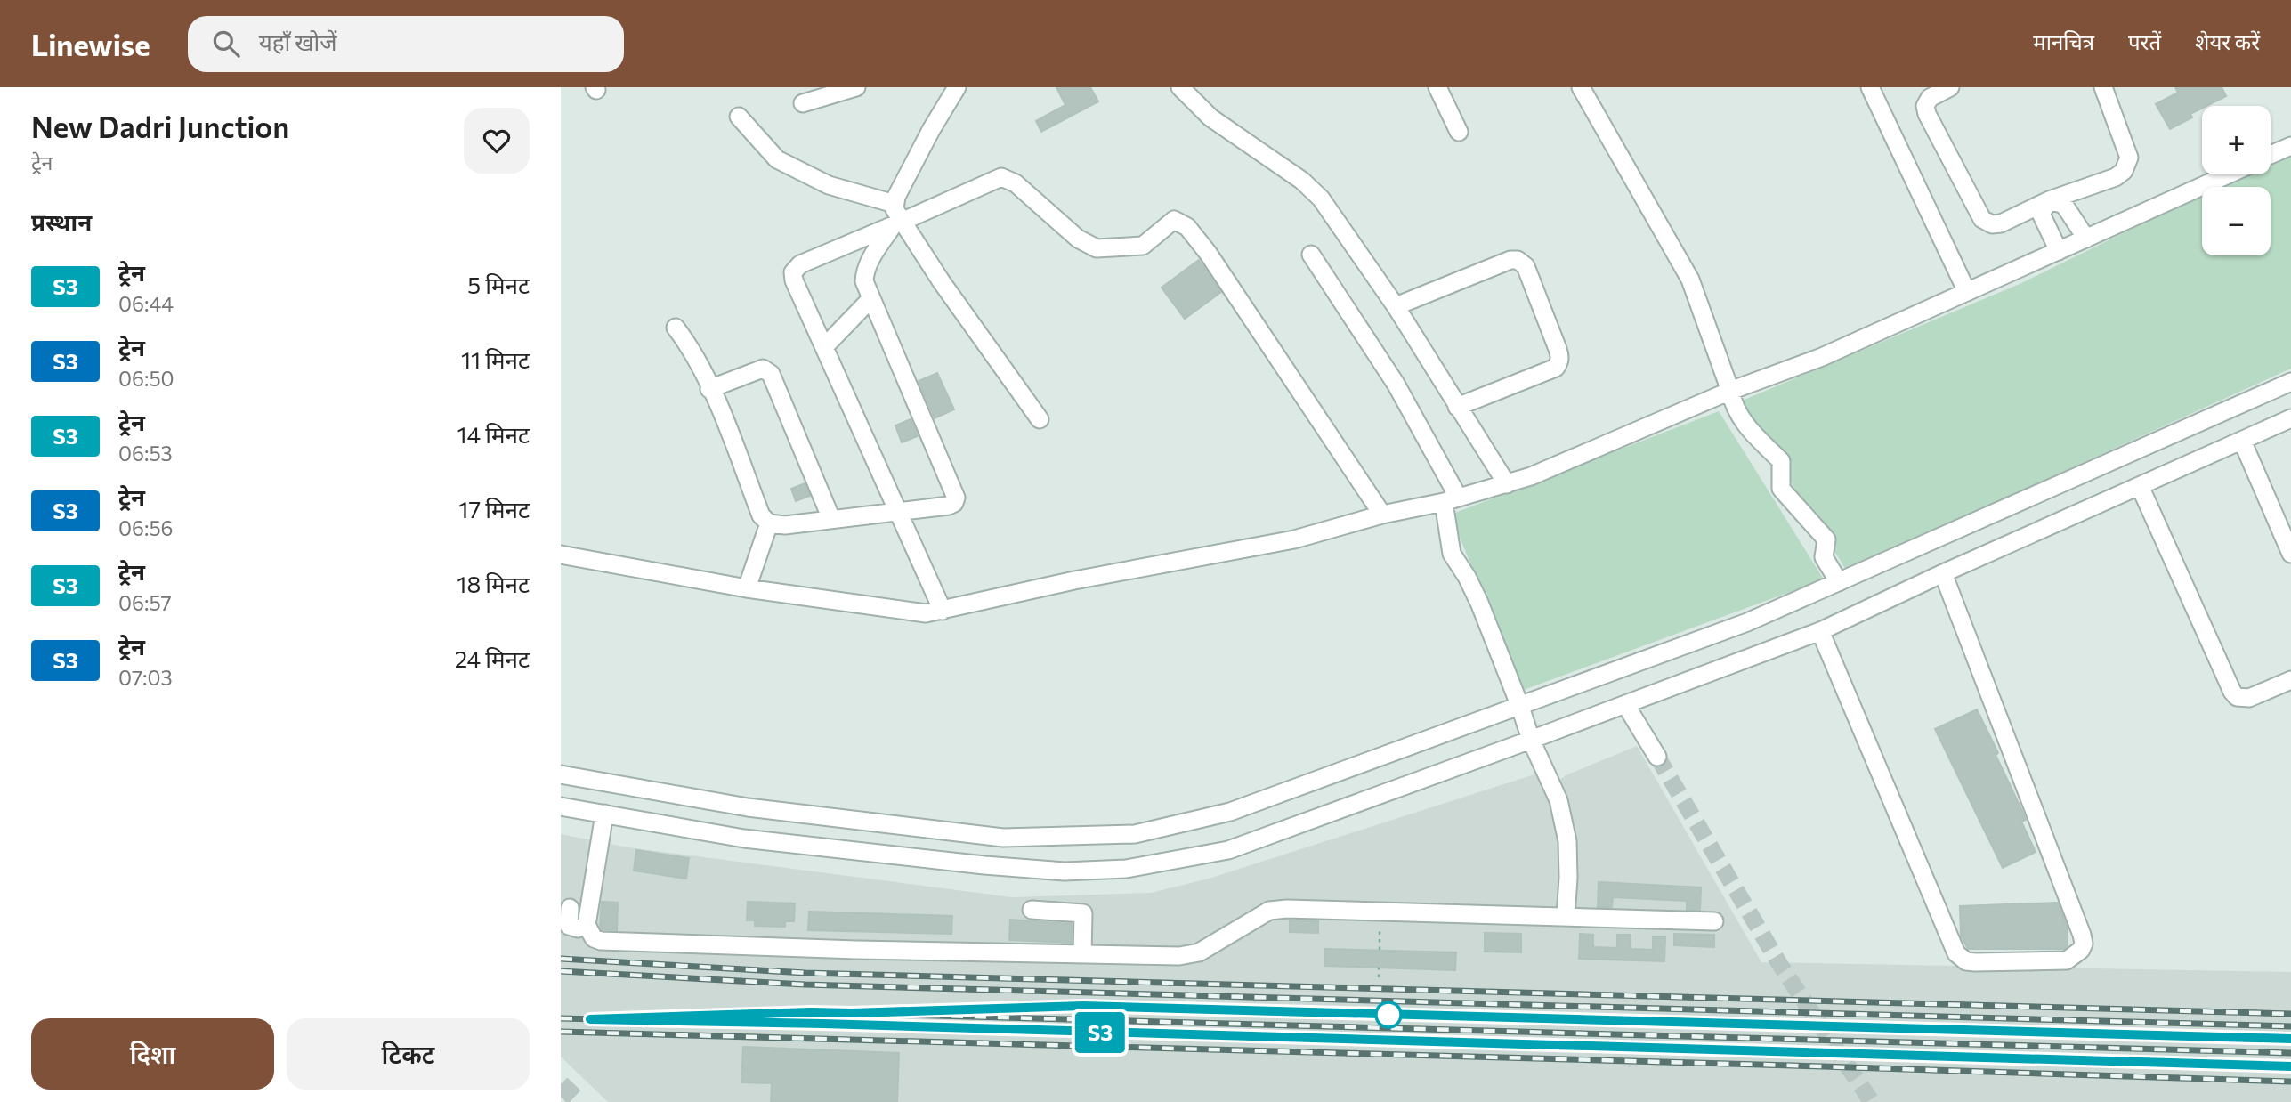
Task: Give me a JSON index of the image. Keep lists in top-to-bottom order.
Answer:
{
  "page": {
    "header": "Linewise",
    "search": "यहाँ खोजें",
    "nav": ["मानचित्र", "परतें", "शेयर करें"],
    "heading": [
      ["New Dadri Junction", "ट्रेन"],
      "प्रस्थान"
    ],
    "on_map": "S3",
    "map_buttons": ["+", "−"],
    "list": [
      {
        "mark": "S3",
        "name": "ट्रेन",
        "note": "06:44",
        "value": "5 मिनट"
      },
      {
        "mark": "S3",
        "name": "ट्रेन",
        "note": "06:50",
        "value": "11 मिनट"
      },
      {
        "mark": "S3",
        "name": "ट्रेन",
        "note": "06:53",
        "value": "14 मिनट"
      },
      {
        "mark": "S3",
        "name": "ट्रेन",
        "note": "06:56",
        "value": "17 मिनट"
      },
      {
        "mark": "S3",
        "name": "ट्रेन",
        "note": "06:57",
        "value": "18 मिनट"
      },
      {
        "mark": "S3",
        "name": "ट्रेन",
        "note": "07:03",
        "value": "24 मिनट"
      }
    ],
    "buttons": ["दिशा", "टिकट"]
  }
}
